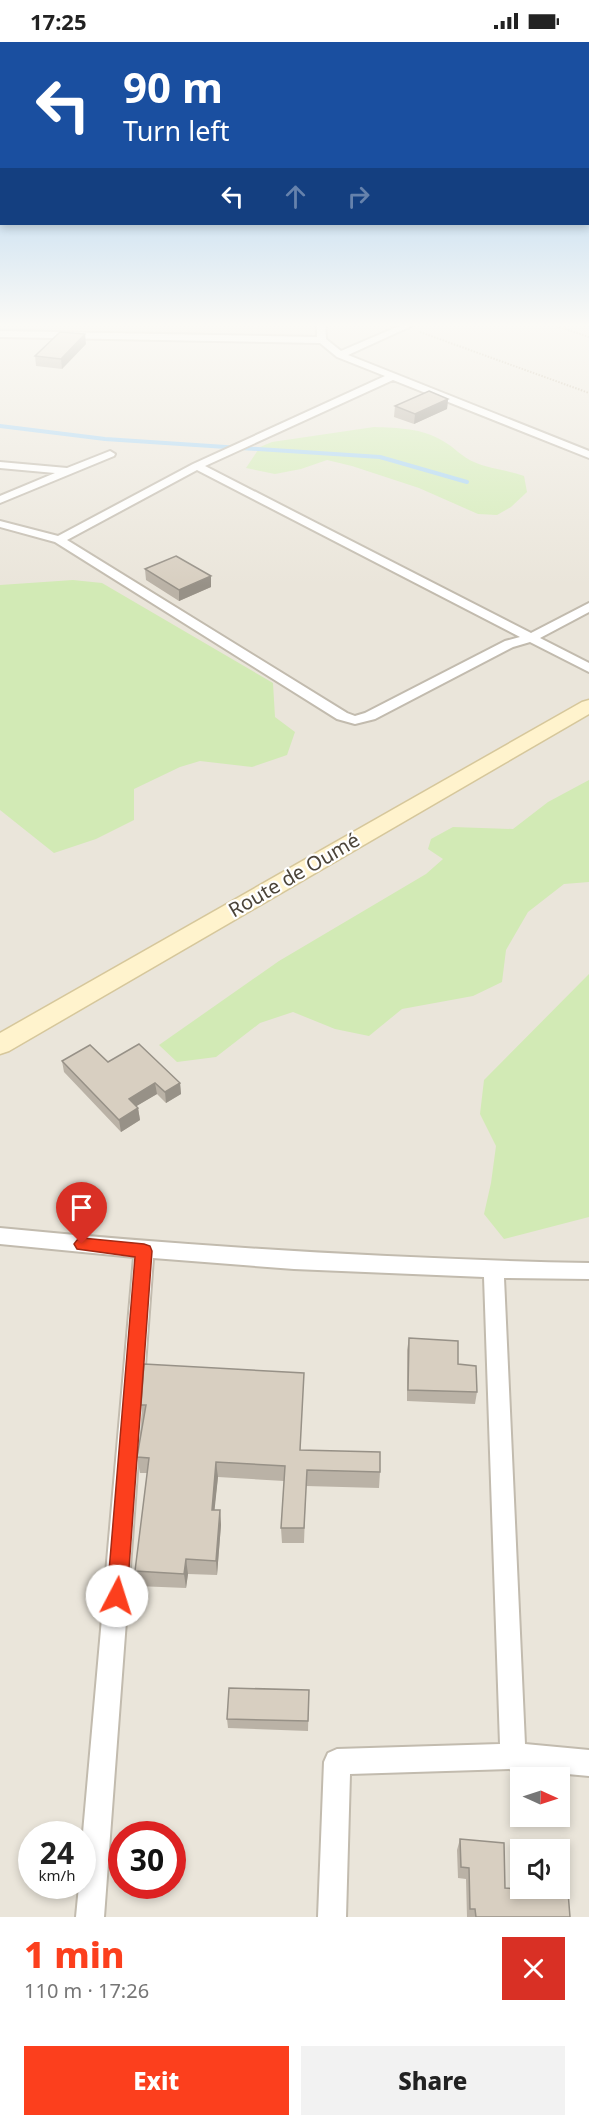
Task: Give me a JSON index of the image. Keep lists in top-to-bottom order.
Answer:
{
  "streets": {
    "main road": ["Route de Oumé"]
  },
  "north": "right",
  "page": {
    "status": "17:25",
    "turn": ["90 m", "Turn left"],
    "speed": "24 km/h",
    "limit": "30",
    "heading": ["1 min", "110 m · 17:26"],
    "buttons": ["Exit", "Share"]
  }
}
